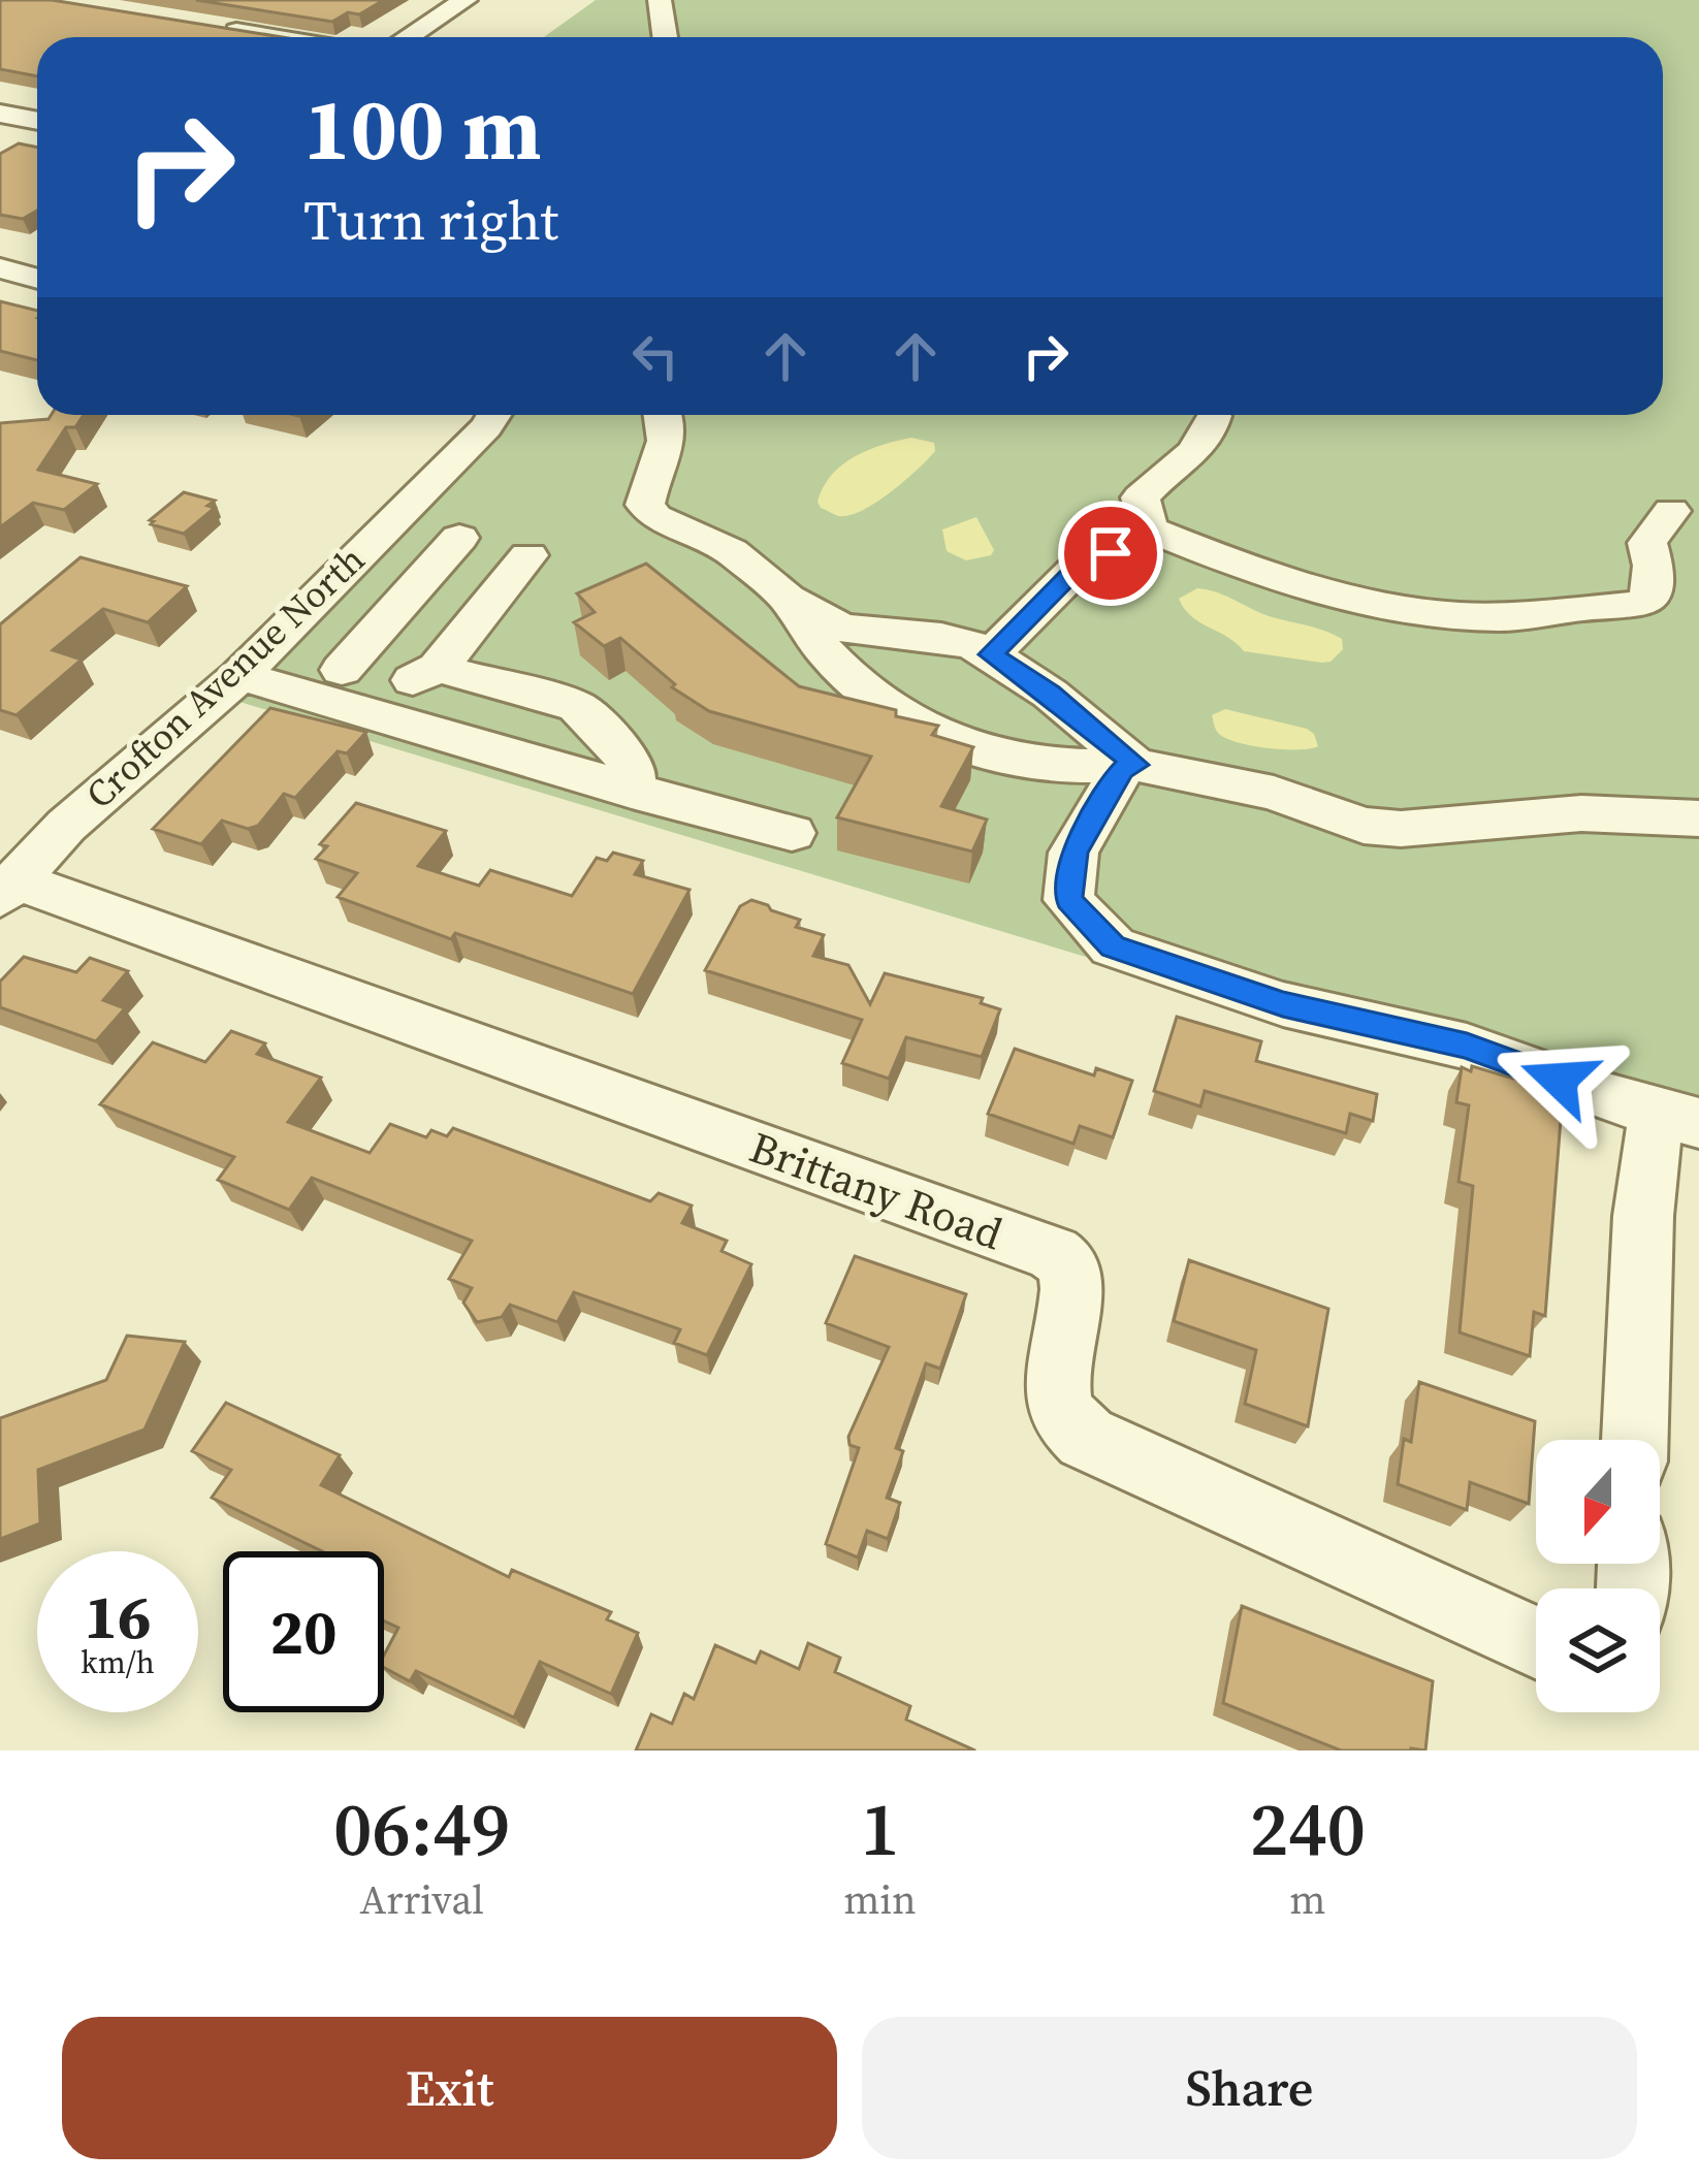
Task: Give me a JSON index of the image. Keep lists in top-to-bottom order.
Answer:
{
  "streets": {
    "street": ["Crofton Avenue North", "Brittany Road"]
  },
  "crossings": [
    ["Crofton Avenue North", "Brittany Road"]
  ],
  "north": "bottom",
  "page": {
    "turn": ["100 m", "Turn right"],
    "speed": "16 km/h",
    "limit": "20",
    "eta": [
      "06:49",
      "Arrival",
      "1",
      "min",
      "240",
      "m"
    ],
    "buttons": ["Exit", "Share"]
  }
}
